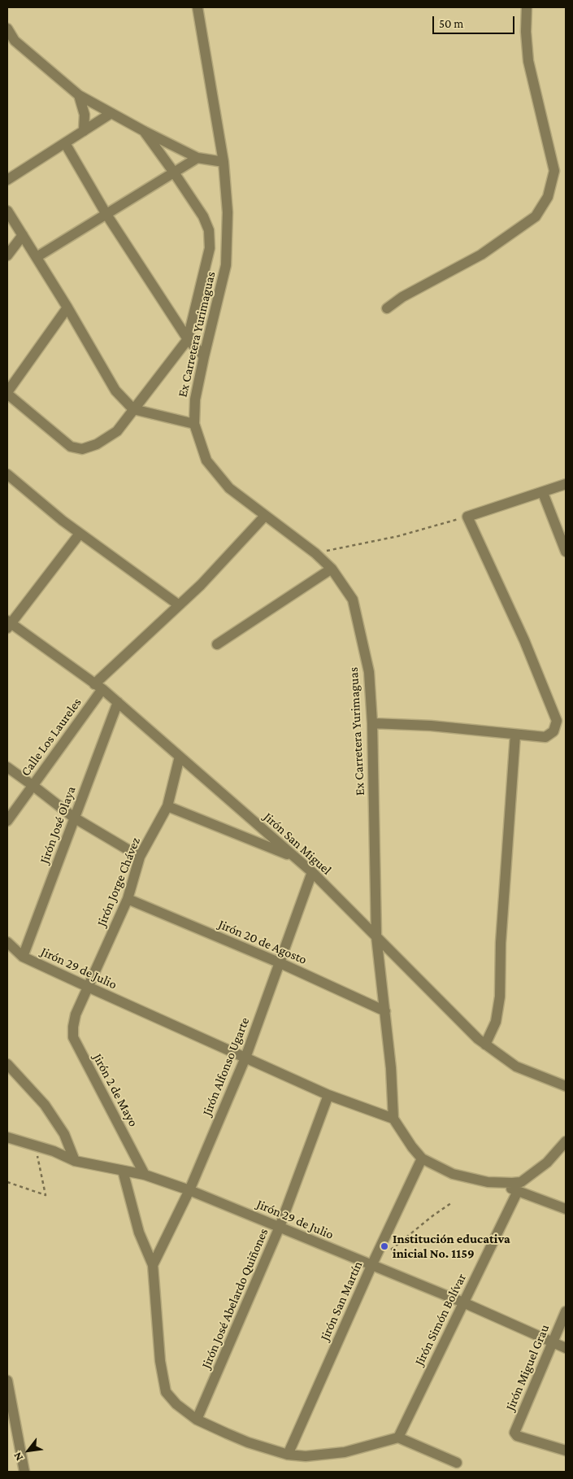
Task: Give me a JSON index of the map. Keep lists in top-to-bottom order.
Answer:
{
  "streets": {
    "street": [
      "Ex Carretera Yurimaguas",
      "Calle Los Laureles",
      "Jirón José Olaya",
      "Jirón San Miguel",
      "Jirón Jorge Chávez",
      "Jirón 20 de Agosto",
      "Jirón 29 de Julio",
      "Jirón Alfonso Ugarte",
      "Jirón 2 de Mayo",
      "Jirón José Abelardo Quiñones",
      "Jirón San Martín",
      "Jirón Simón Bolívar",
      "Jirón Miguel Grau"
    ]
  },
  "crossings": [
    ["Ex Carretera Yurimaguas", "Calle Los Laureles"],
    ["Ex Carretera Yurimaguas", "Jirón San Miguel"],
    ["Ex Carretera Yurimaguas", "Jirón 20 de Agosto"],
    ["Ex Carretera Yurimaguas", "Jirón 29 de Julio"],
    ["Calle Los Laureles", "Jirón San Miguel"],
    ["Jirón José Olaya", "Jirón San Miguel"],
    ["Jirón José Olaya", "Jirón 29 de Julio"],
    ["Jirón San Miguel", "Jirón Jorge Chávez"],
    ["Jirón San Miguel", "Jirón Alfonso Ugarte"],
    ["Jirón Jorge Chávez", "Jirón 20 de Agosto"],
    ["Jirón Jorge Chávez", "Jirón 29 de Julio"],
    ["Jirón Jorge Chávez", "Jirón 2 de Mayo"],
    ["Jirón 20 de Agosto", "Jirón Alfonso Ugarte"],
    ["Jirón 29 de Julio", "Jirón Alfonso Ugarte"],
    ["Jirón 29 de Julio", "Jirón 2 de Mayo"],
    ["Jirón 29 de Julio", "Jirón José Abelardo Quiñones"],
    ["Jirón 29 de Julio", "Jirón San Martín"],
    ["Jirón 29 de Julio", "Jirón Simón Bolívar"],
    ["Jirón 29 de Julio", "Jirón Miguel Grau"]
  ],
  "places": ["Institución educativa inicial No. 1159"],
  "scale_bar": "50 m",
  "north": "bottom left"
}
